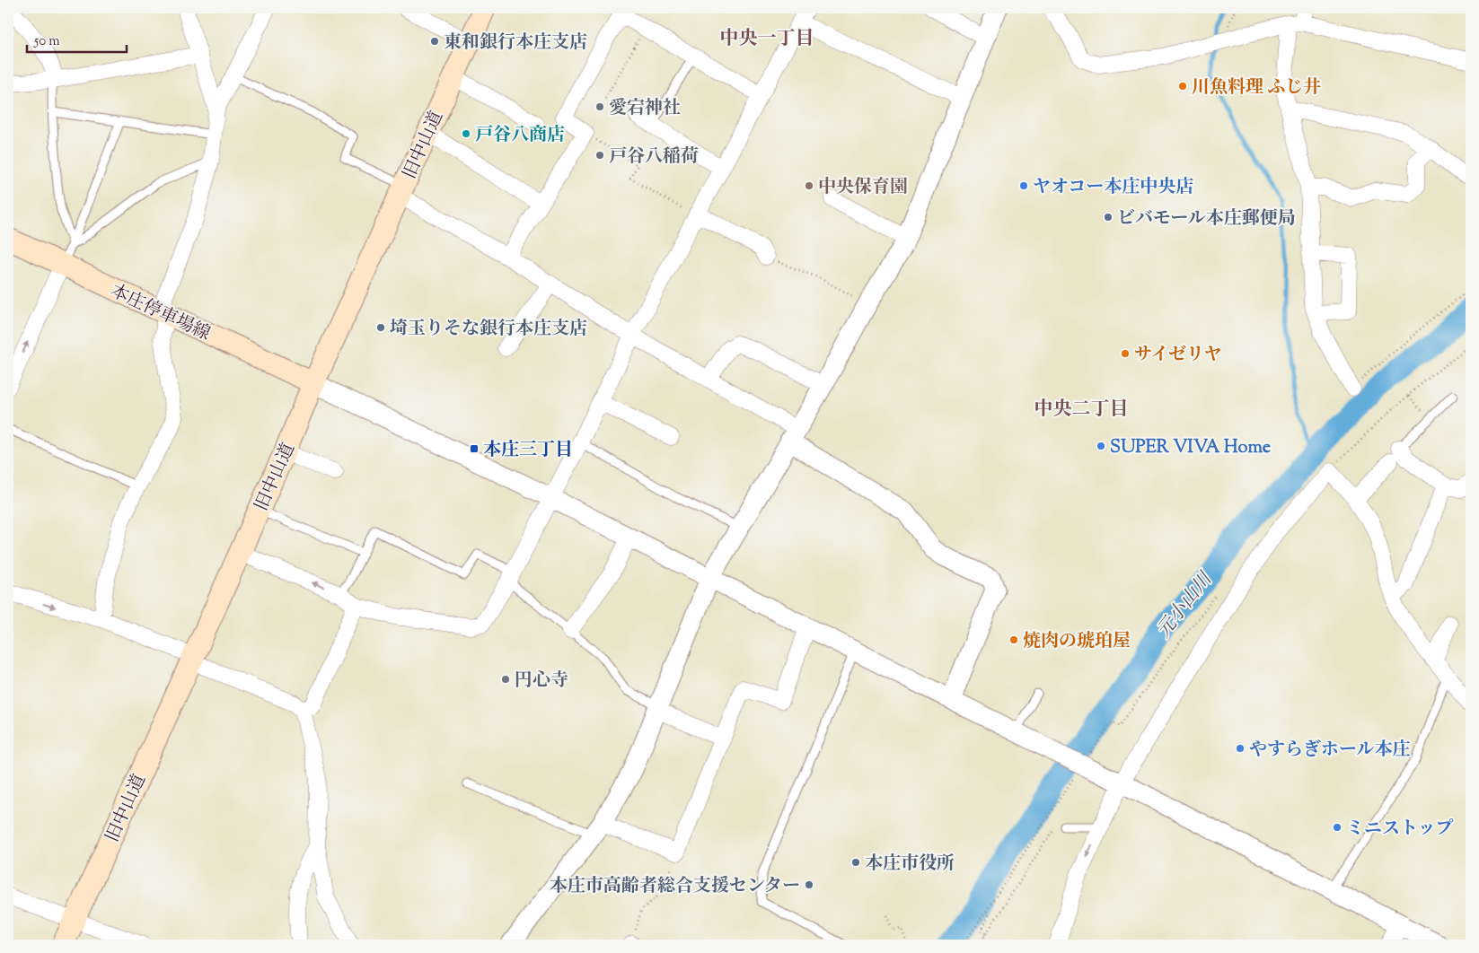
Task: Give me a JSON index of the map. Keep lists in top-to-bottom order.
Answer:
{
  "streets": {
    "main road": ["旧中山道", "本庄停車場線"]
  },
  "crossings": [
    ["旧中山道", "本庄停車場線"]
  ],
  "districts": ["中央一丁目", "中央二丁目"],
  "water": ["元小山川"],
  "places": {
    "other": [
      "東和銀行本庄支店",
      "川魚料理 ふじ井",
      "愛宕神社",
      "戸谷八商店",
      "戸谷八稲荷",
      "中央保育園",
      "ヤオコー本庄中央店",
      "ビバモール本庄郵便局",
      "埼玉りそな銀行本庄支店",
      "サイゼリヤ",
      "SUPER VIVA Home",
      "焼肉の琥珀屋",
      "円心寺",
      "やすらぎホール本庄",
      "ミニストップ",
      "本庄市役所",
      "本庄市高齢者総合支援センター"
    ],
    "transit": ["本庄三丁目"]
  },
  "scale_bar": "50 m"
}
